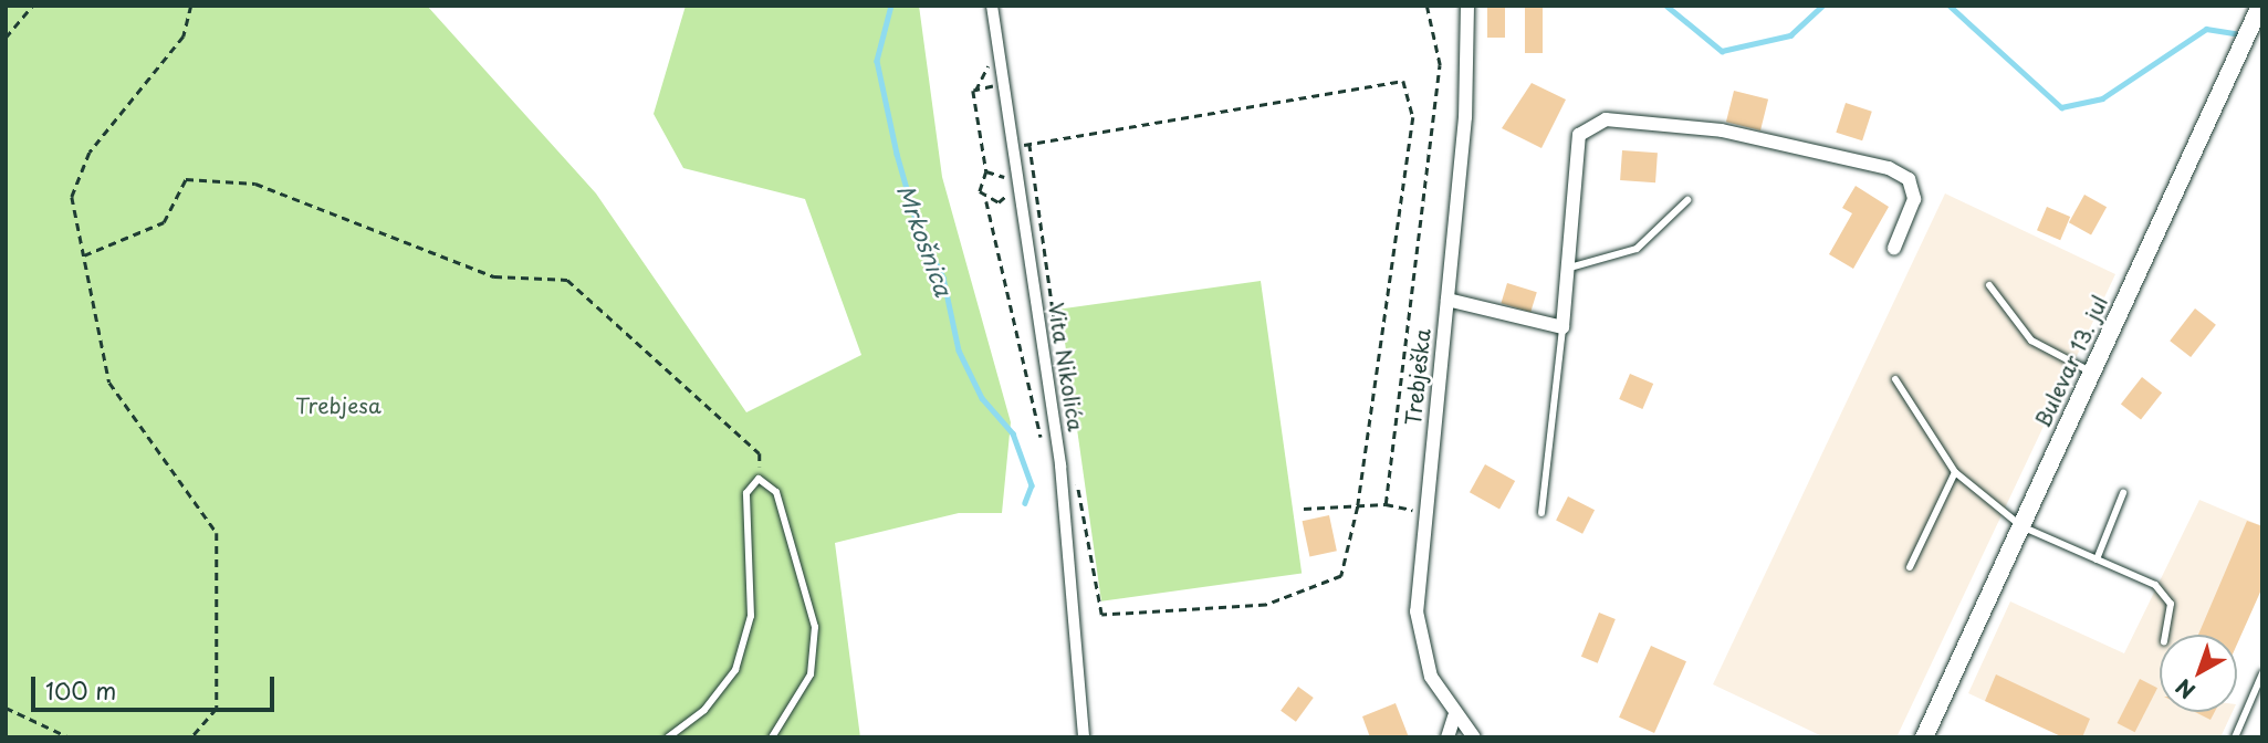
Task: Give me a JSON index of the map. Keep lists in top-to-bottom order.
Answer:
{
  "streets": {
    "street": ["Bulevar 13. jul", "Vita Nikolića", "Trebješka"]
  },
  "water": ["Mrkošnica"],
  "parks": ["Trebjesa"],
  "scale_bar": "100 m",
  "north": "bottom left"
}
